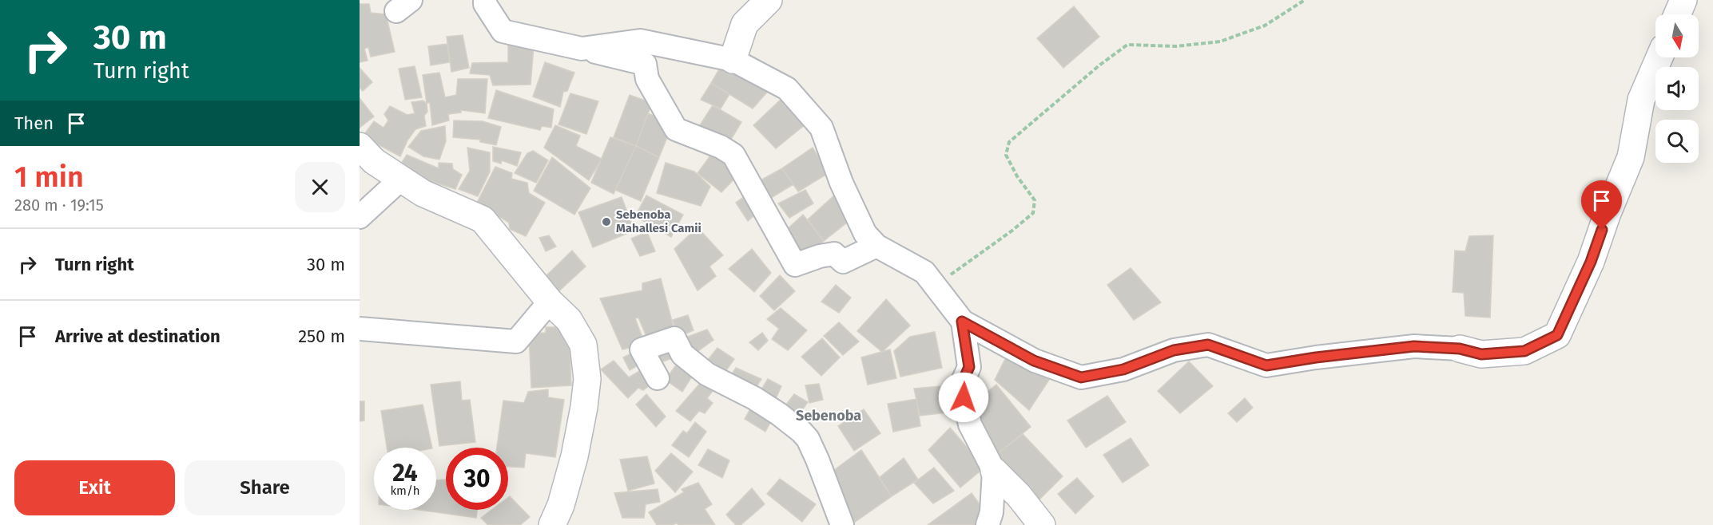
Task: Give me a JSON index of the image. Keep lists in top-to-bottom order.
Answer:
{
  "districts": ["Sebenoba"],
  "places": ["Sebenoba Mahallesi Camii"],
  "north": "bottom",
  "page": {
    "turn": ["30 m", "Turn right"],
    "then": "Then",
    "heading": ["1 min", "280 m · 19:15"],
    "list": [
      {
        "name": "Turn right",
        "value": "30 m"
      },
      {
        "name": "Arrive at destination",
        "value": "250 m"
      }
    ],
    "speed": "24 km/h",
    "limit": "30",
    "buttons": ["Exit", "Share"]
  }
}
